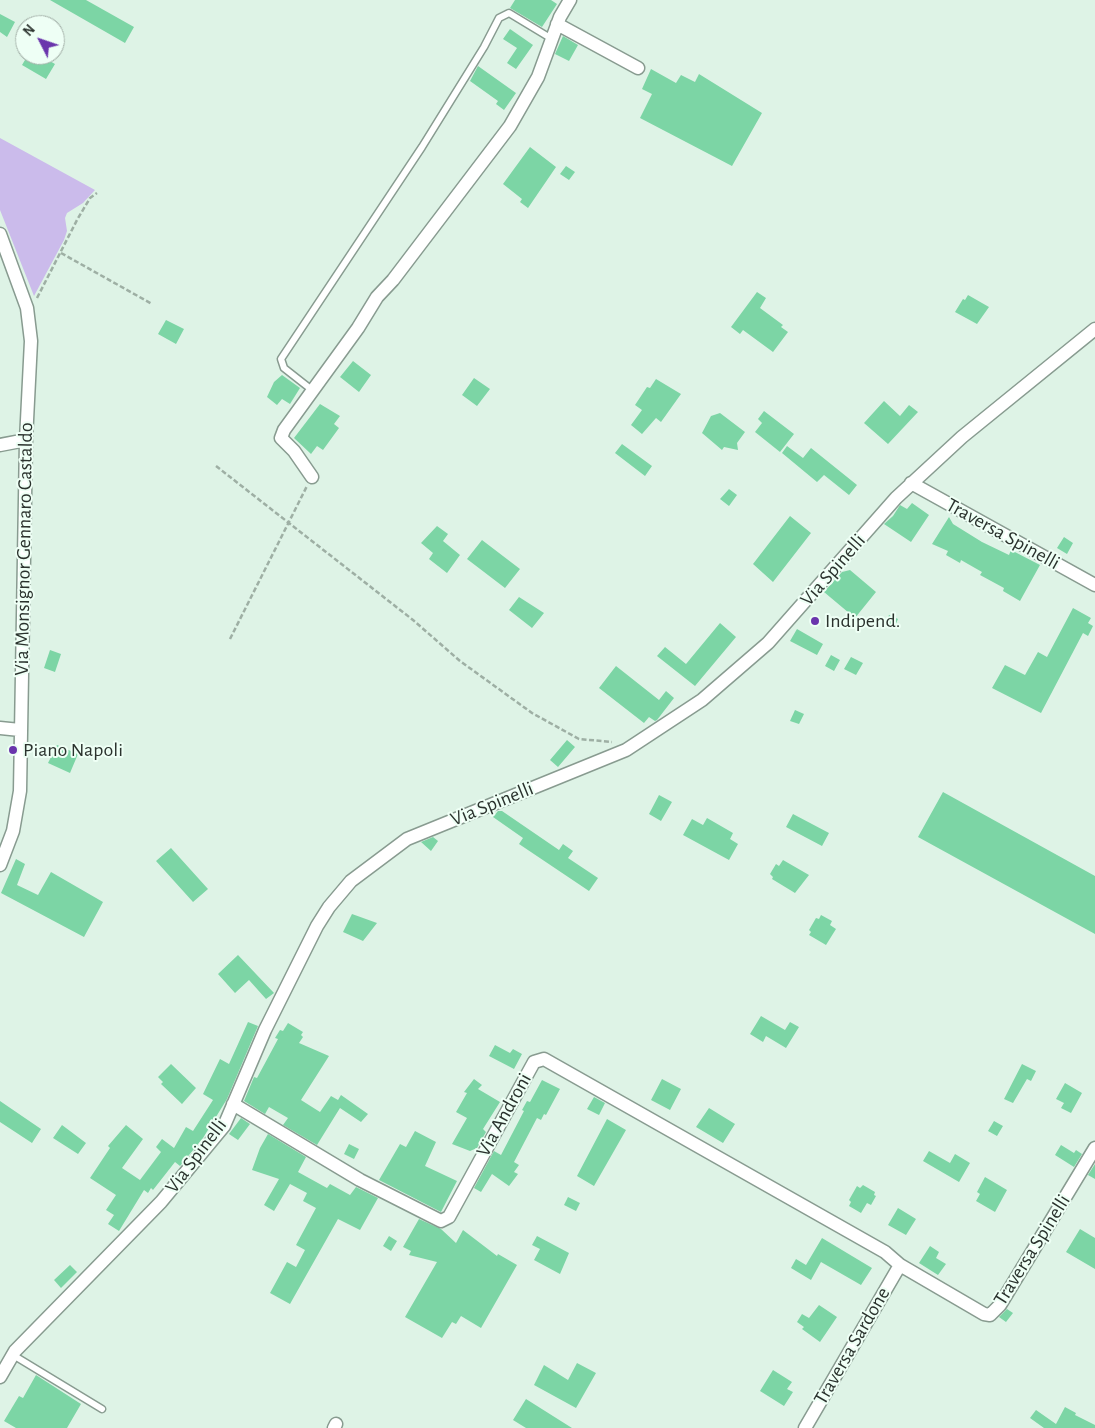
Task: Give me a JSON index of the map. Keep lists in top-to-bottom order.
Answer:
{
  "streets": {
    "street": [
      "Traversa Spinelli",
      "Via Monsignor Gennaro Castaldo",
      "Via Spinelli",
      "Via Androni",
      "Traversa Sardone"
    ]
  },
  "crossings": [
    ["Traversa Spinelli", "Via Spinelli"],
    ["Traversa Spinelli", "Via Androni"],
    ["Traversa Spinelli", "Traversa Sardone"],
    ["Via Spinelli", "Via Androni"],
    ["Via Androni", "Traversa Sardone"]
  ],
  "places": ["Indipend.", "Piano Napoli"],
  "north": "top left"
}
